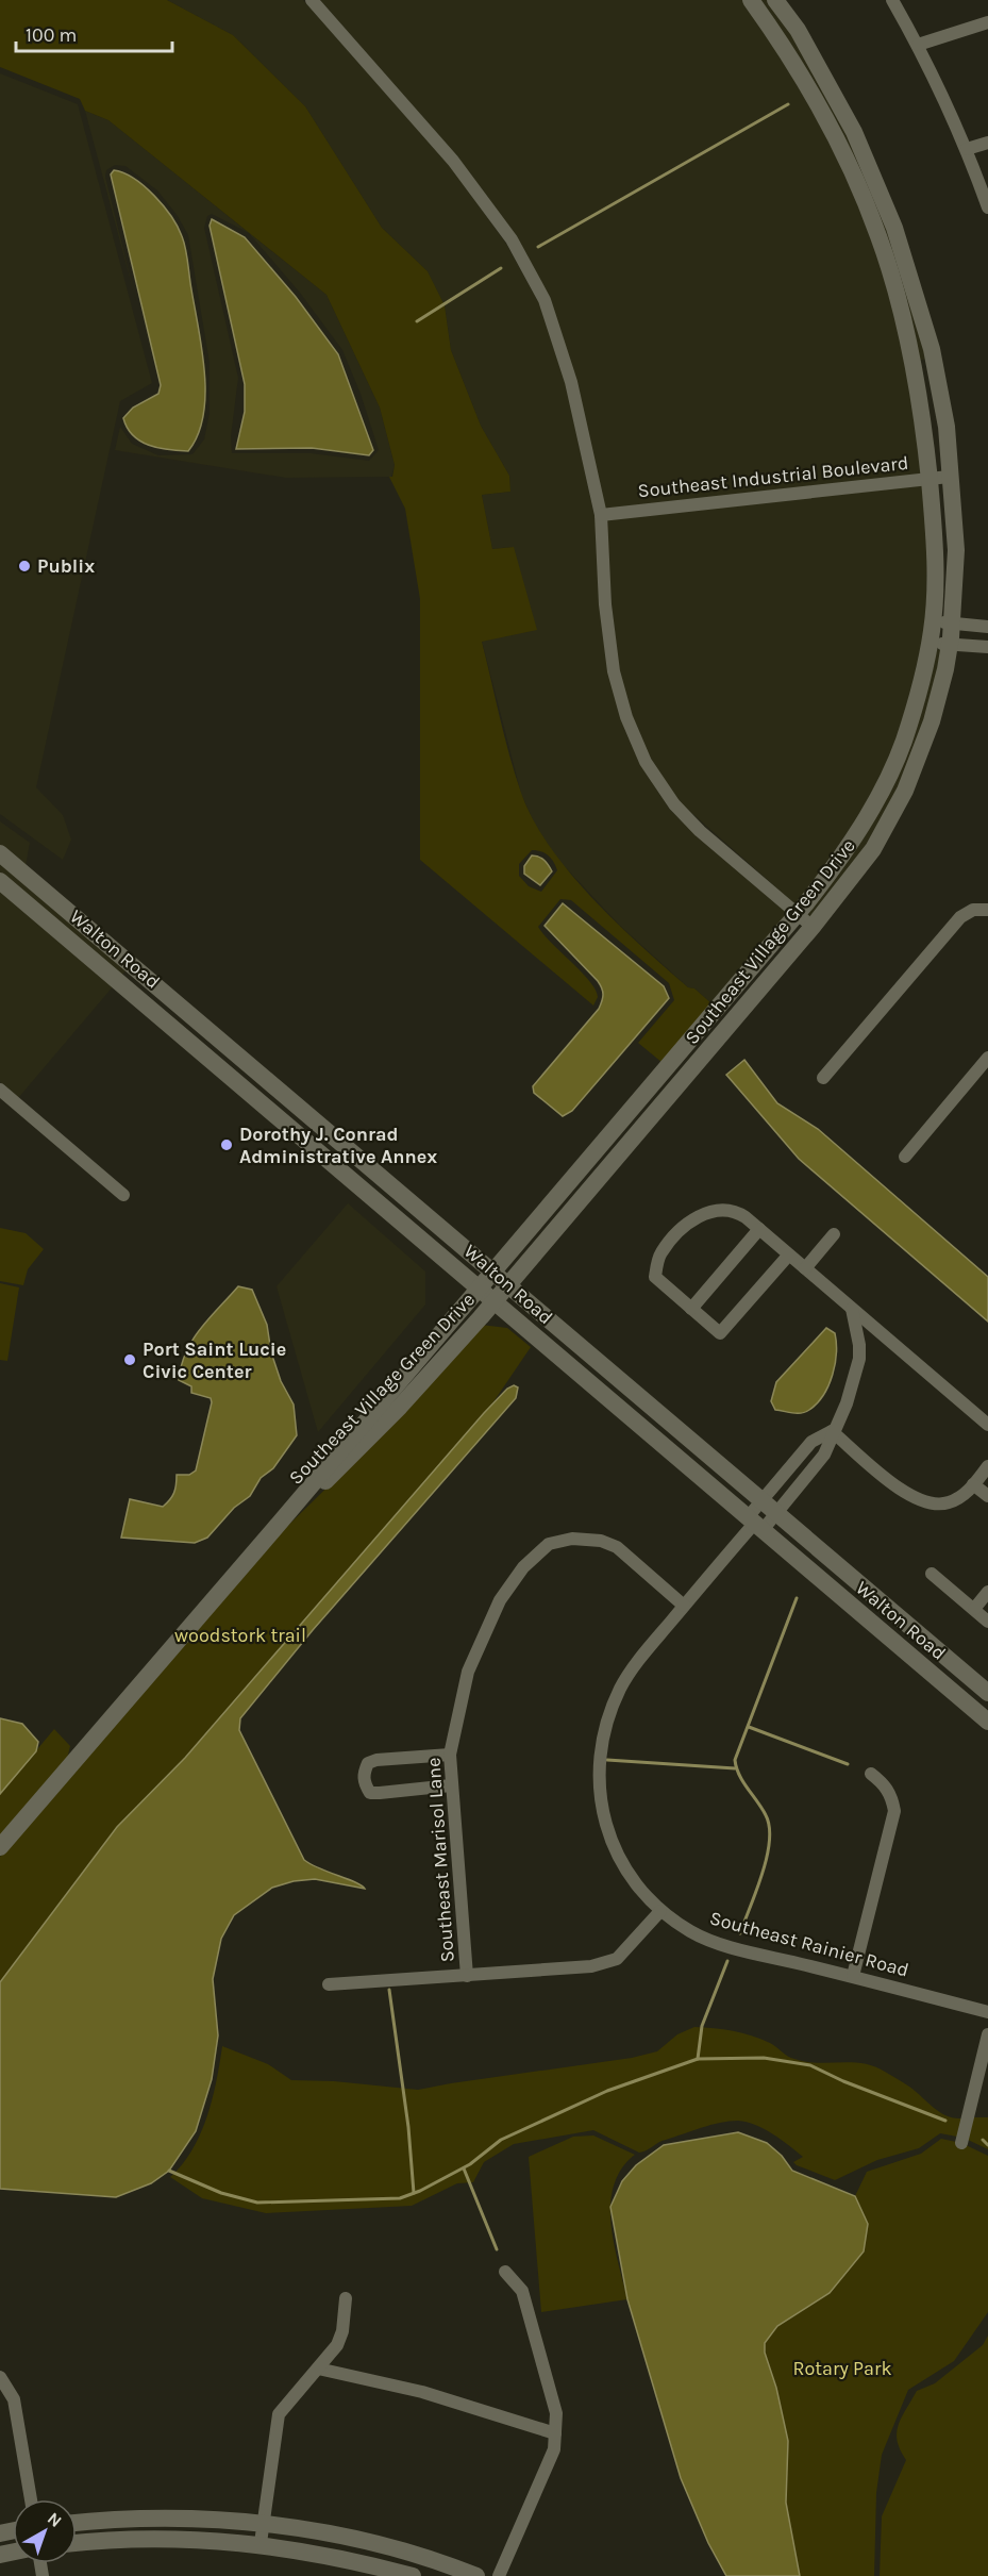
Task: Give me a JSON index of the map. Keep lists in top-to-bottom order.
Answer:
{
  "streets": {
    "street": [
      "Southeast Industrial Boulevard",
      "Southeast Village Green Drive",
      "Walton Road",
      "Southeast Marisol Lane",
      "Southeast Rainier Road"
    ]
  },
  "crossings": [
    ["Southeast Industrial Boulevard", "Southeast Village Green Drive"],
    ["Southeast Village Green Drive", "Walton Road"],
    ["Walton Road", "Southeast Rainier Road"],
    ["Southeast Marisol Lane", "Southeast Rainier Road"]
  ],
  "parks": ["woodstork trail", "Rotary Park"],
  "places": ["Publix", "Dorothy J. Conrad Administrative Annex", "Port Saint Lucie Civic Center"],
  "scale_bar": "100 m",
  "north": "top right"
}
